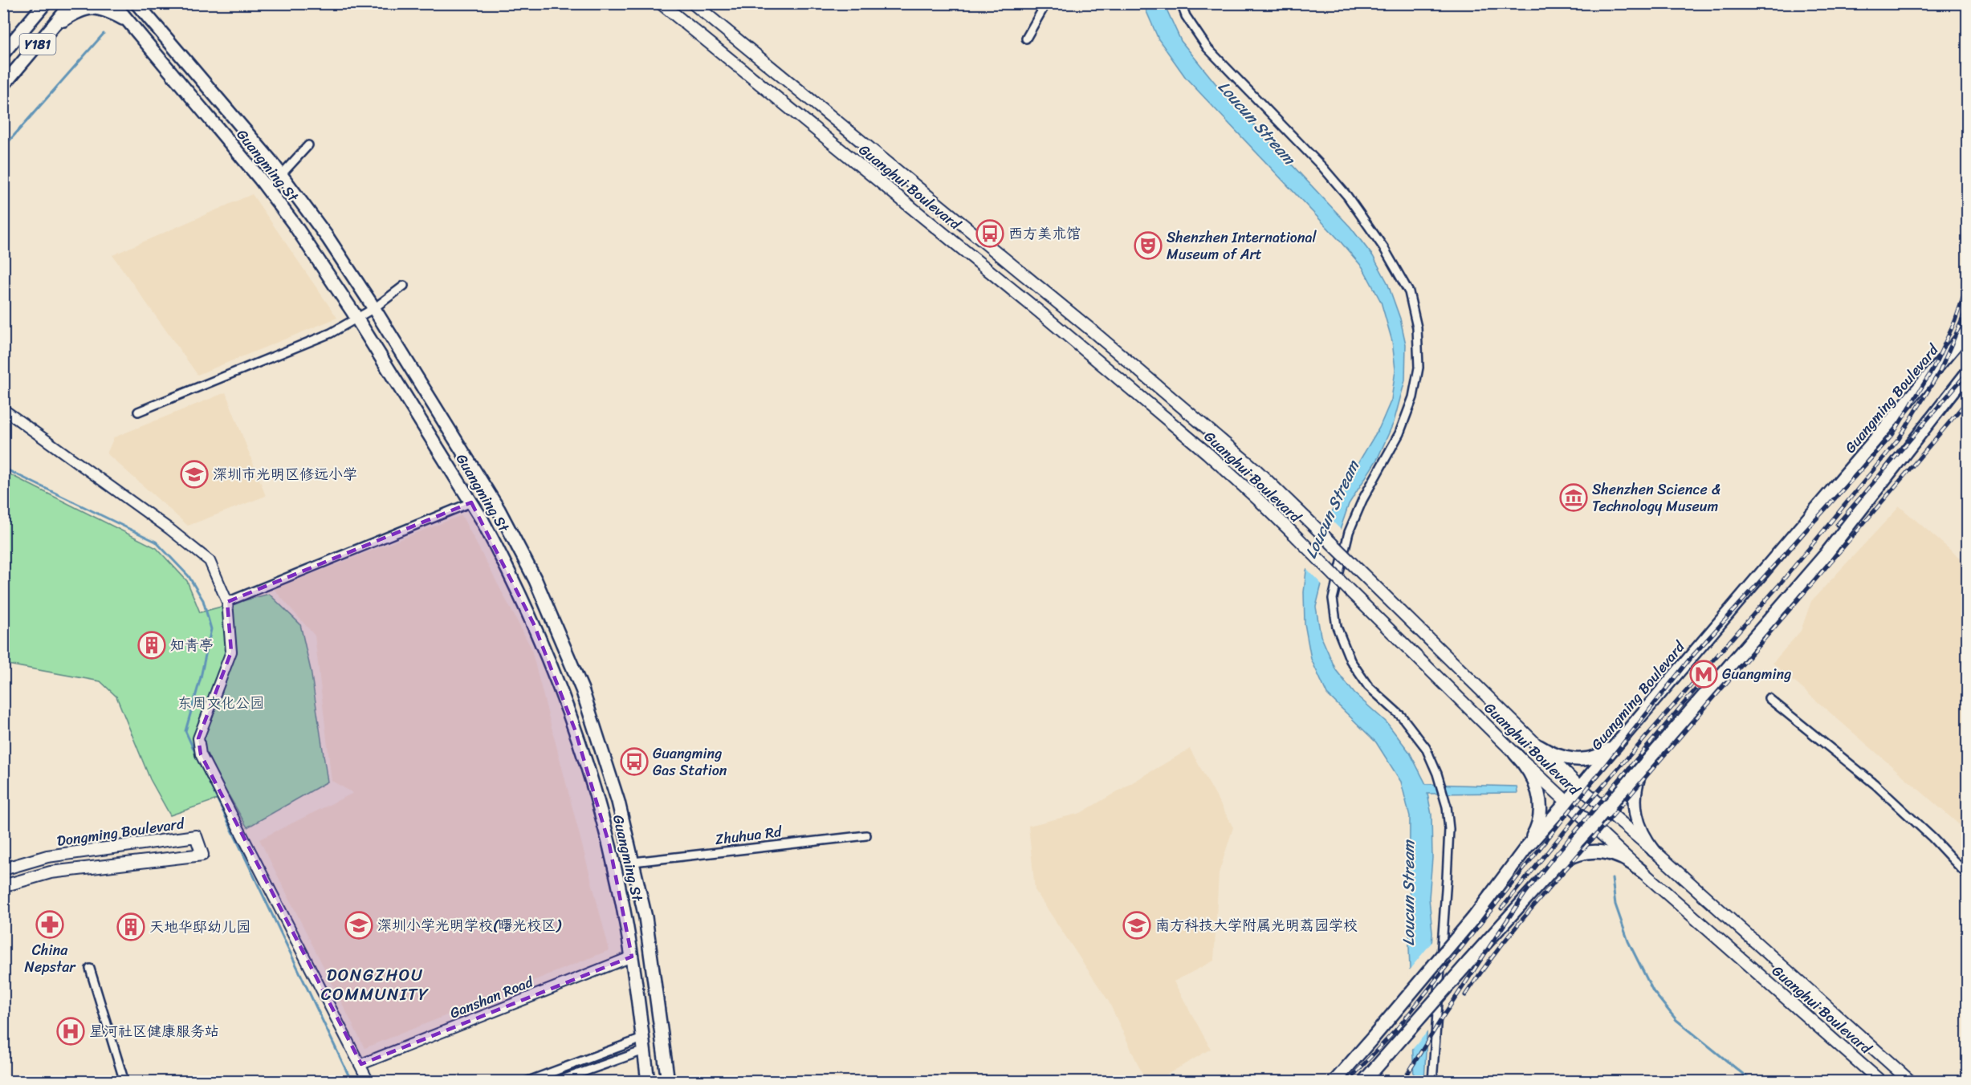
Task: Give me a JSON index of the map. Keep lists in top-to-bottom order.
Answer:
{
  "streets": {
    "main road": [
      "Y181",
      "Guangming St",
      "Guanghui Boulevard",
      "Guangming Boulevard",
      "Dongming Boulevard"
    ],
    "street": ["Zhuhua Rd", "Ganshan Road"]
  },
  "crossings": [
    ["Guangming St", "Zhuhua Rd"],
    ["Guangming St", "Ganshan Road"],
    ["Guanghui Boulevard", "Guangming Boulevard"]
  ],
  "districts": ["DONGZHOU COMMUNITY"],
  "water": ["Loucun Stream"],
  "parks": ["东周文化公园"],
  "places": {
    "bus stop": ["西方美术馆", "Guangming Gas Station"],
    "theatre": ["Shenzhen International Museum of Art"],
    "school or university": ["深圳市光明区修远小学", "深圳小学光明学校(曙光校区)", "南方科技大学附属光明荔园学校"],
    "museum": ["Shenzhen Science & Technology Museum"],
    "building": ["知青亭", "天地华邸幼儿园"],
    "metro station": ["Guangming"],
    "pharmacy": ["China Nepstar"],
    "hospital": ["星河社区健康服务站"]
  }
}
